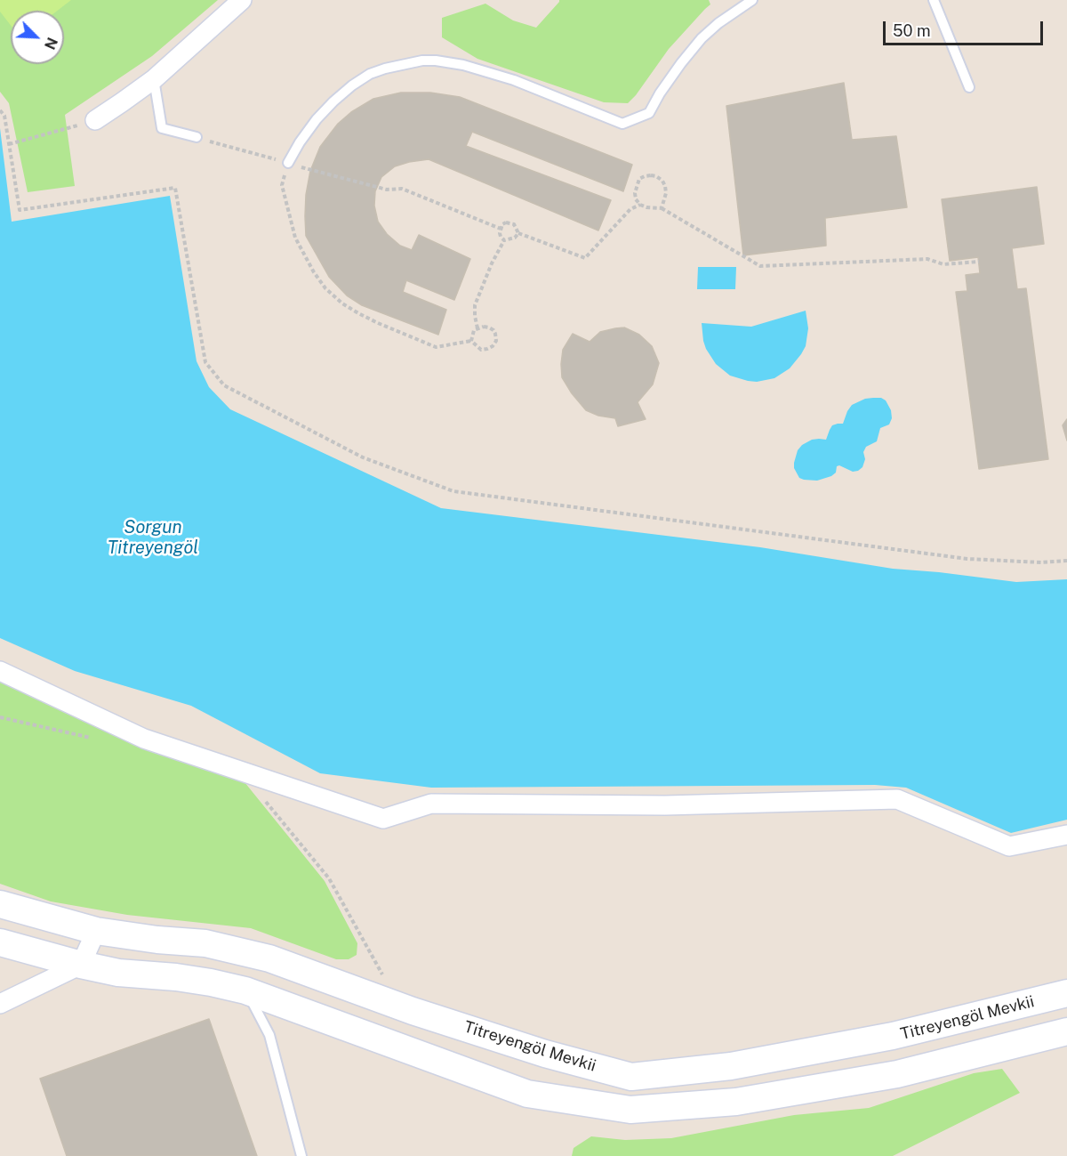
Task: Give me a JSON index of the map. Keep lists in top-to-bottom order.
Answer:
{
  "streets": {
    "street": ["Titreyengöl Mevkii"]
  },
  "water": ["Sorgun Titreyengöl"],
  "scale_bar": "50 m",
  "north": "bottom right"
}
